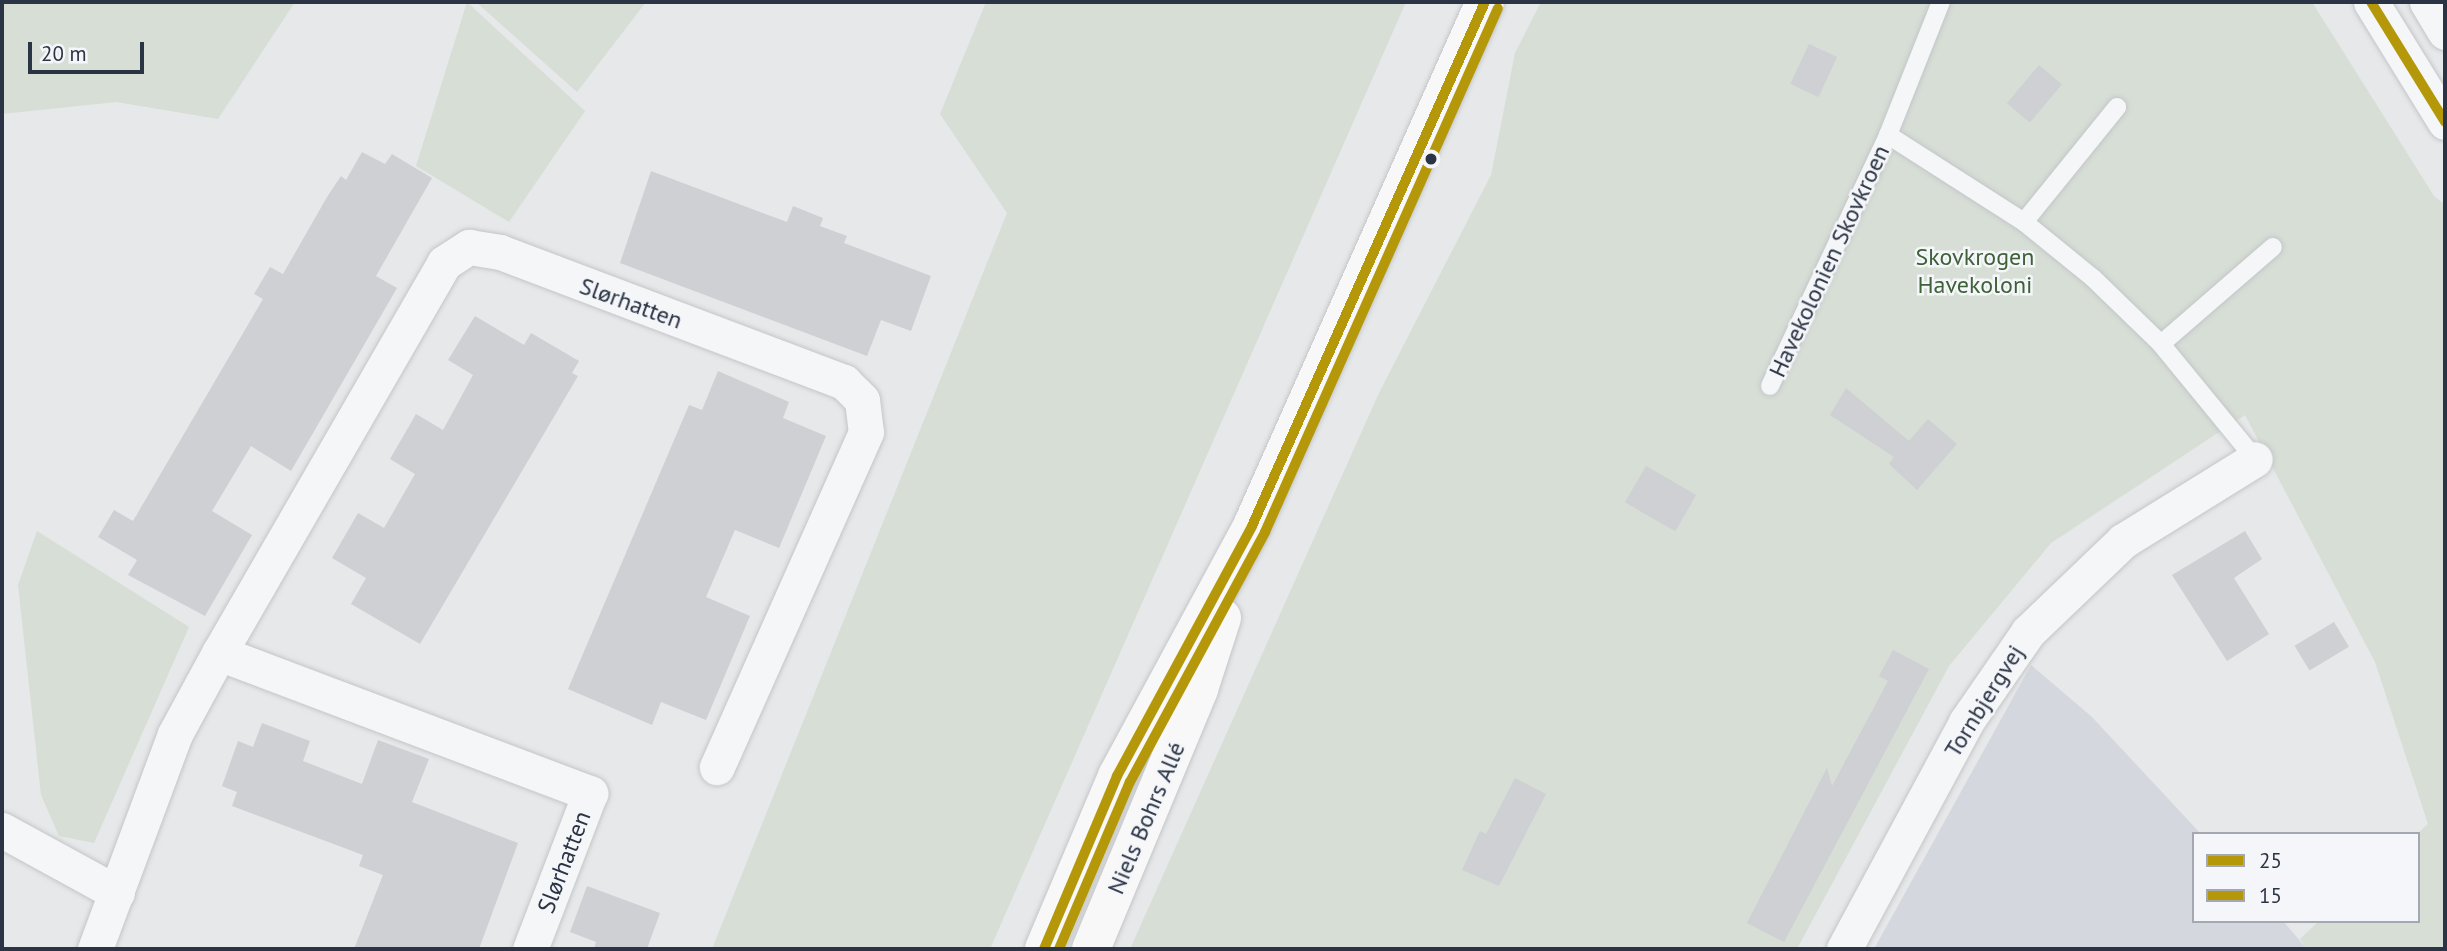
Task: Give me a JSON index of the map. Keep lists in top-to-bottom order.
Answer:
{
  "streets": {
    "street": ["Slørhatten", "Tornbjergvej", "Niels Bohrs Allé"],
    "lane": ["Havekolonien Skovkroen"]
  },
  "crossings": [
    ["Havekolonien Skovkroen", "Tornbjergvej"]
  ],
  "parks": ["Skovkrogen Havekoloni"],
  "lines": ["transit line 25", "transit line 15"],
  "legend": ["25", "15"],
  "scale_bar": "20 m"
}
